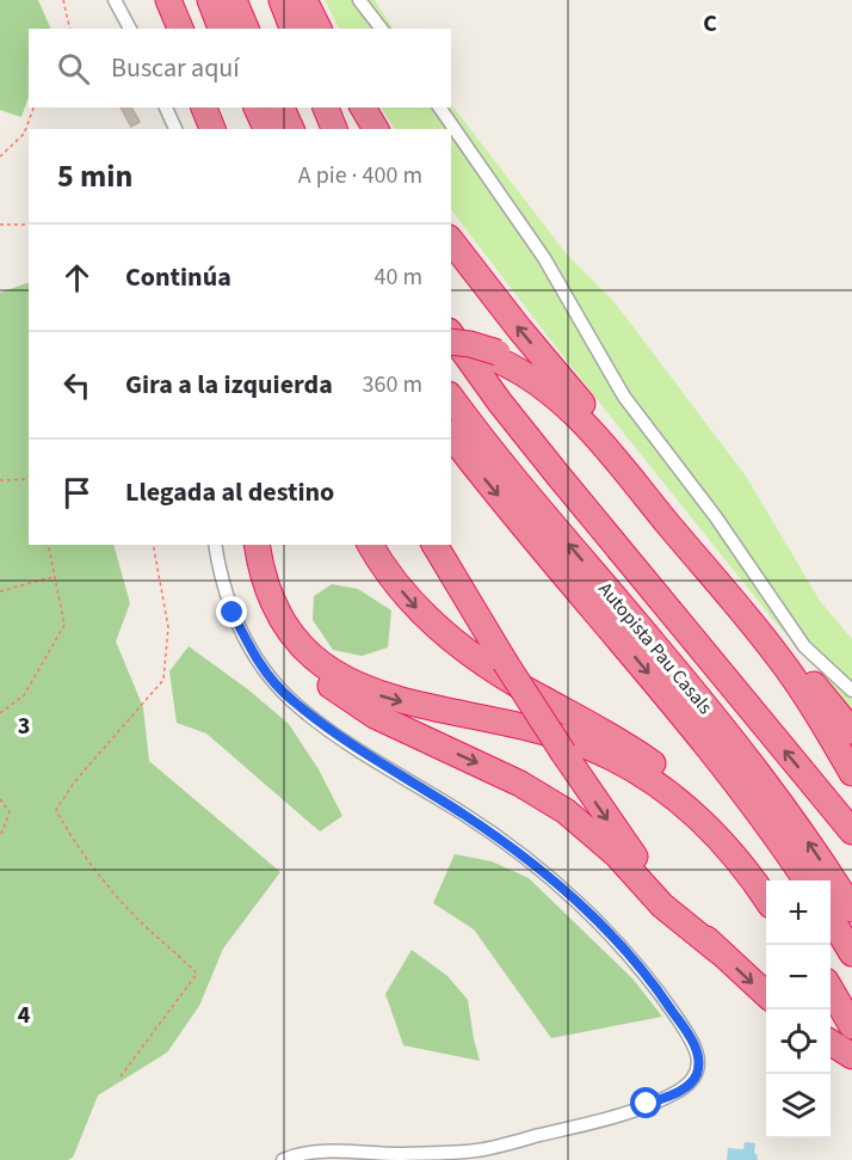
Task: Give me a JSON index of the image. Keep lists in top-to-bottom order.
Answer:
{
  "streets": {
    "highway": ["Autopista Pau Casals"]
  },
  "page": {
    "search": "Buscar aquí",
    "heading": ["5 min", "A pie · 400 m"],
    "list": [
      ["Continúa", "40 m"],
      ["Gira a la izquierda", "360 m"],
      "Llegada al destino"
    ],
    "map_buttons": ["+", "−"]
  },
  "grid": {
    "columns": ["C"],
    "rows": ["3", "4"]
  }
}
